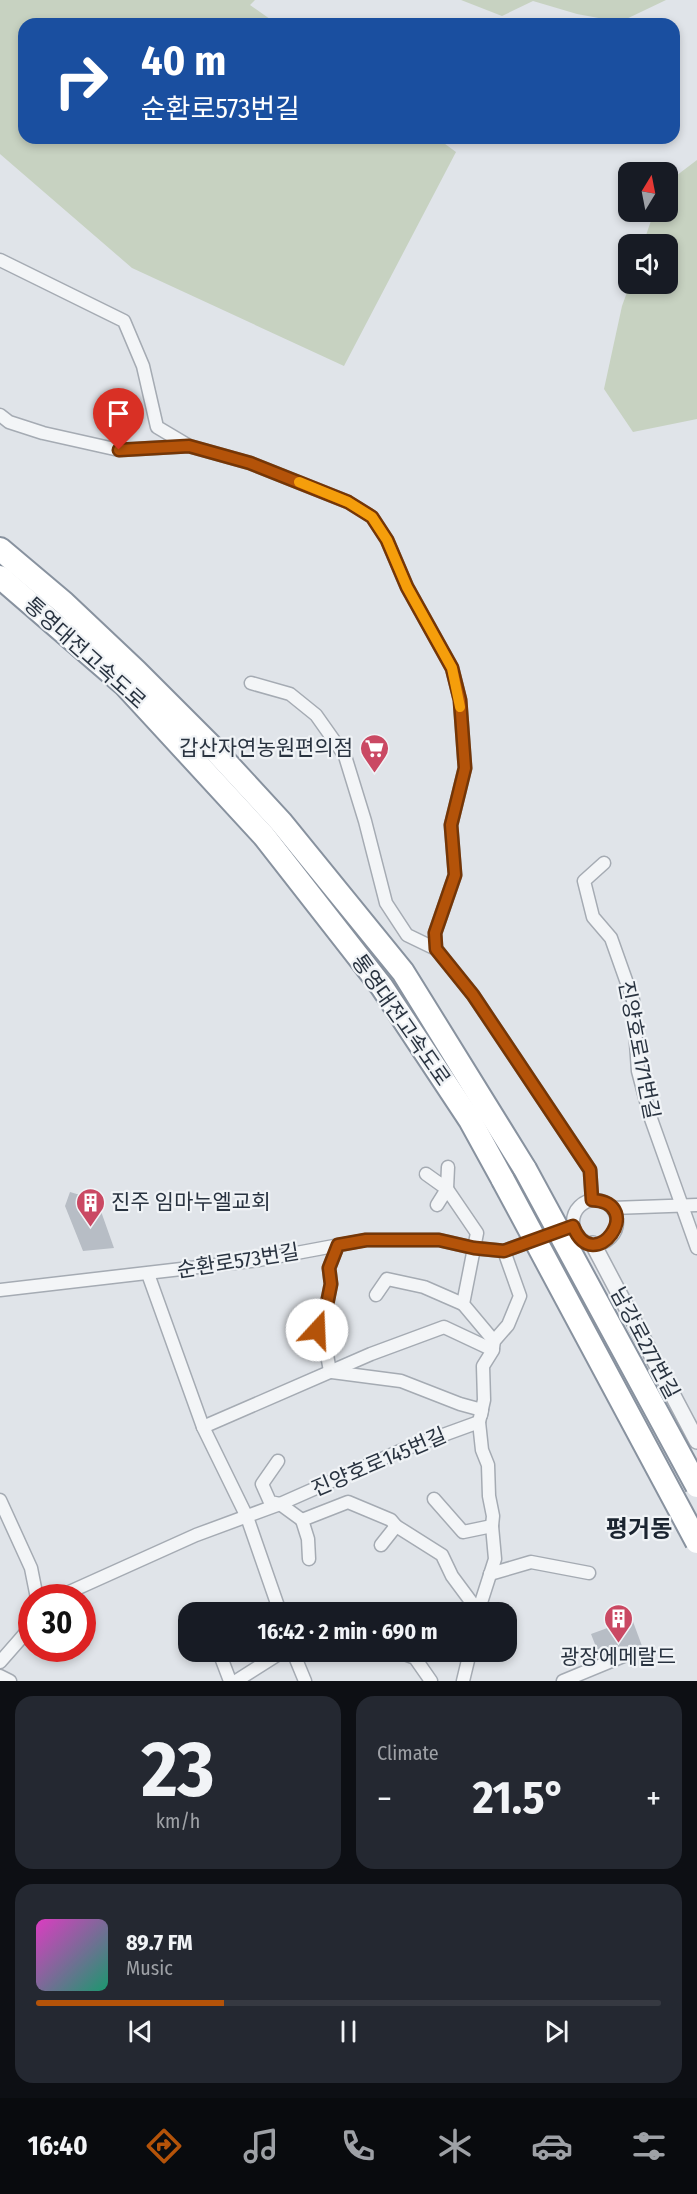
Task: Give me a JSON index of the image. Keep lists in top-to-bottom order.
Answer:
{
  "streets": {
    "highway": ["통영대전고속도로"],
    "street": [
      "진양호로171번길",
      "순환로573번길",
      "남강로277번길",
      "진양호로145번길"
    ]
  },
  "crossings": [
    ["순환로573번길", "남강로277번길"],
    ["순환로573번길", "진양호로145번길"]
  ],
  "districts": ["평거동"],
  "places": {
    "supermarket": ["갑산자연농원편의점"],
    "building": ["진주 임마누엘교회", "광장에메랄드"]
  },
  "north": "top",
  "page": {
    "turn": ["40 m", "순환로573번길"],
    "limit": "30",
    "trip": "16:42 · 2 min · 690 m",
    "tile": [
      ["23", "km/h"],
      "Climate"
    ],
    "heat": ["−", "21.5°", "+"],
    "song": ["89.7 FM", "Music"],
    "tabs": "16:40"
  }
}
